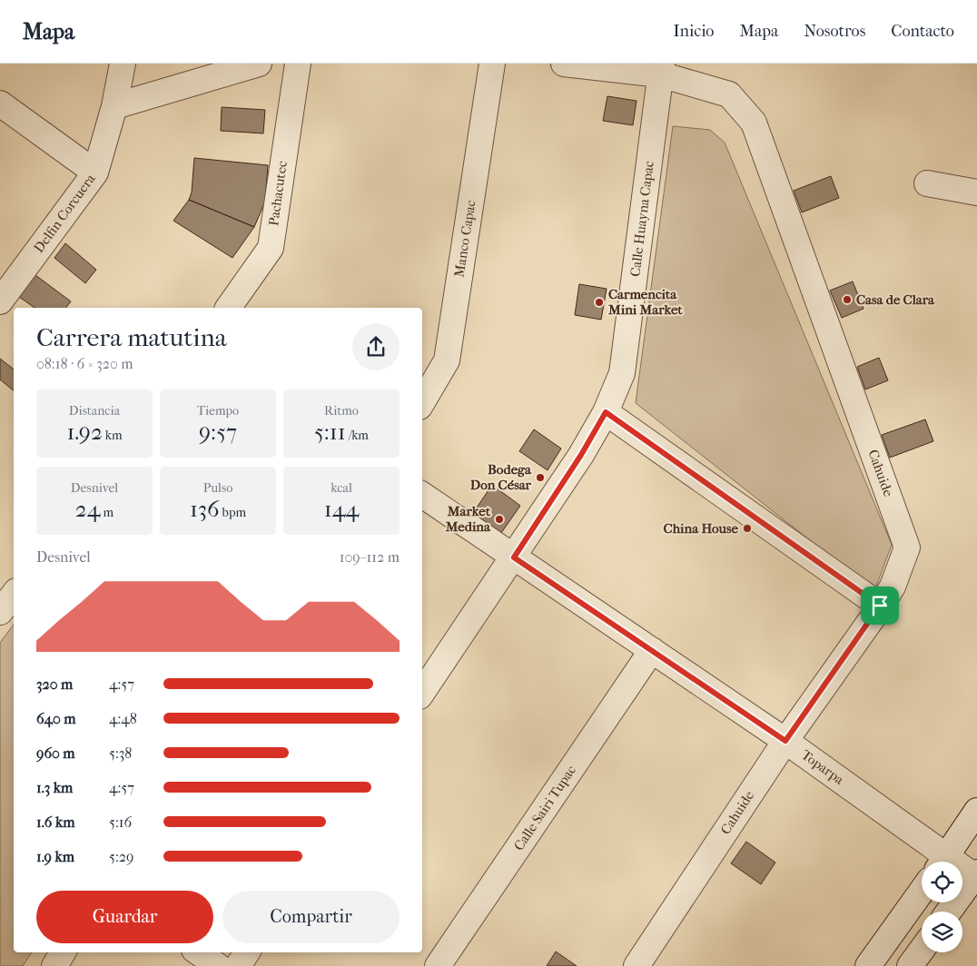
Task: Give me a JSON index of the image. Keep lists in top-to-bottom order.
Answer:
{
  "streets": {
    "street": [
      "Pachacutec",
      "Delfin Corcuera",
      "Calle Huayna Capac",
      "Manco Capac",
      "Cahuide",
      "Toparpa",
      "Calle Sairi Tupac"
    ]
  },
  "crossings": [
    ["Calle Huayna Capac", "Cahuide"],
    ["Calle Huayna Capac", "Toparpa"],
    ["Cahuide", "Toparpa"],
    ["Toparpa", "Calle Sairi Tupac"]
  ],
  "places": [
    "Casa de Clara",
    "Carmencita Mini Market",
    "Bodega Don César",
    "Market Medina",
    "China House"
  ],
  "page": {
    "header": "Mapa",
    "nav": [
      "Inicio",
      "Mapa",
      "Nosotros",
      "Contacto"
    ],
    "heading": ["Carrera matutina", "08:18 · 6 × 320 m"],
    "stats": [
      ["Distancia", "1.92 km"],
      ["Tiempo", "9:57"],
      ["Ritmo", "5:11 /km"],
      ["Desnivel", "24 m"],
      ["Pulso", "136 bpm"],
      ["kcal", "144"]
    ],
    "chart": ["Desnivel", "109–112 m"],
    "list": [
      {
        "name": "320 m",
        "note": "4:57"
      },
      {
        "name": "640 m",
        "note": "4:48"
      },
      {
        "name": "960 m",
        "note": "5:38"
      },
      {
        "name": "1.3 km",
        "note": "4:57"
      },
      {
        "name": "1.6 km",
        "note": "5:16"
      },
      {
        "name": "1.9 km",
        "note": "5:29"
      }
    ],
    "buttons": ["Guardar", "Compartir"]
  }
}
